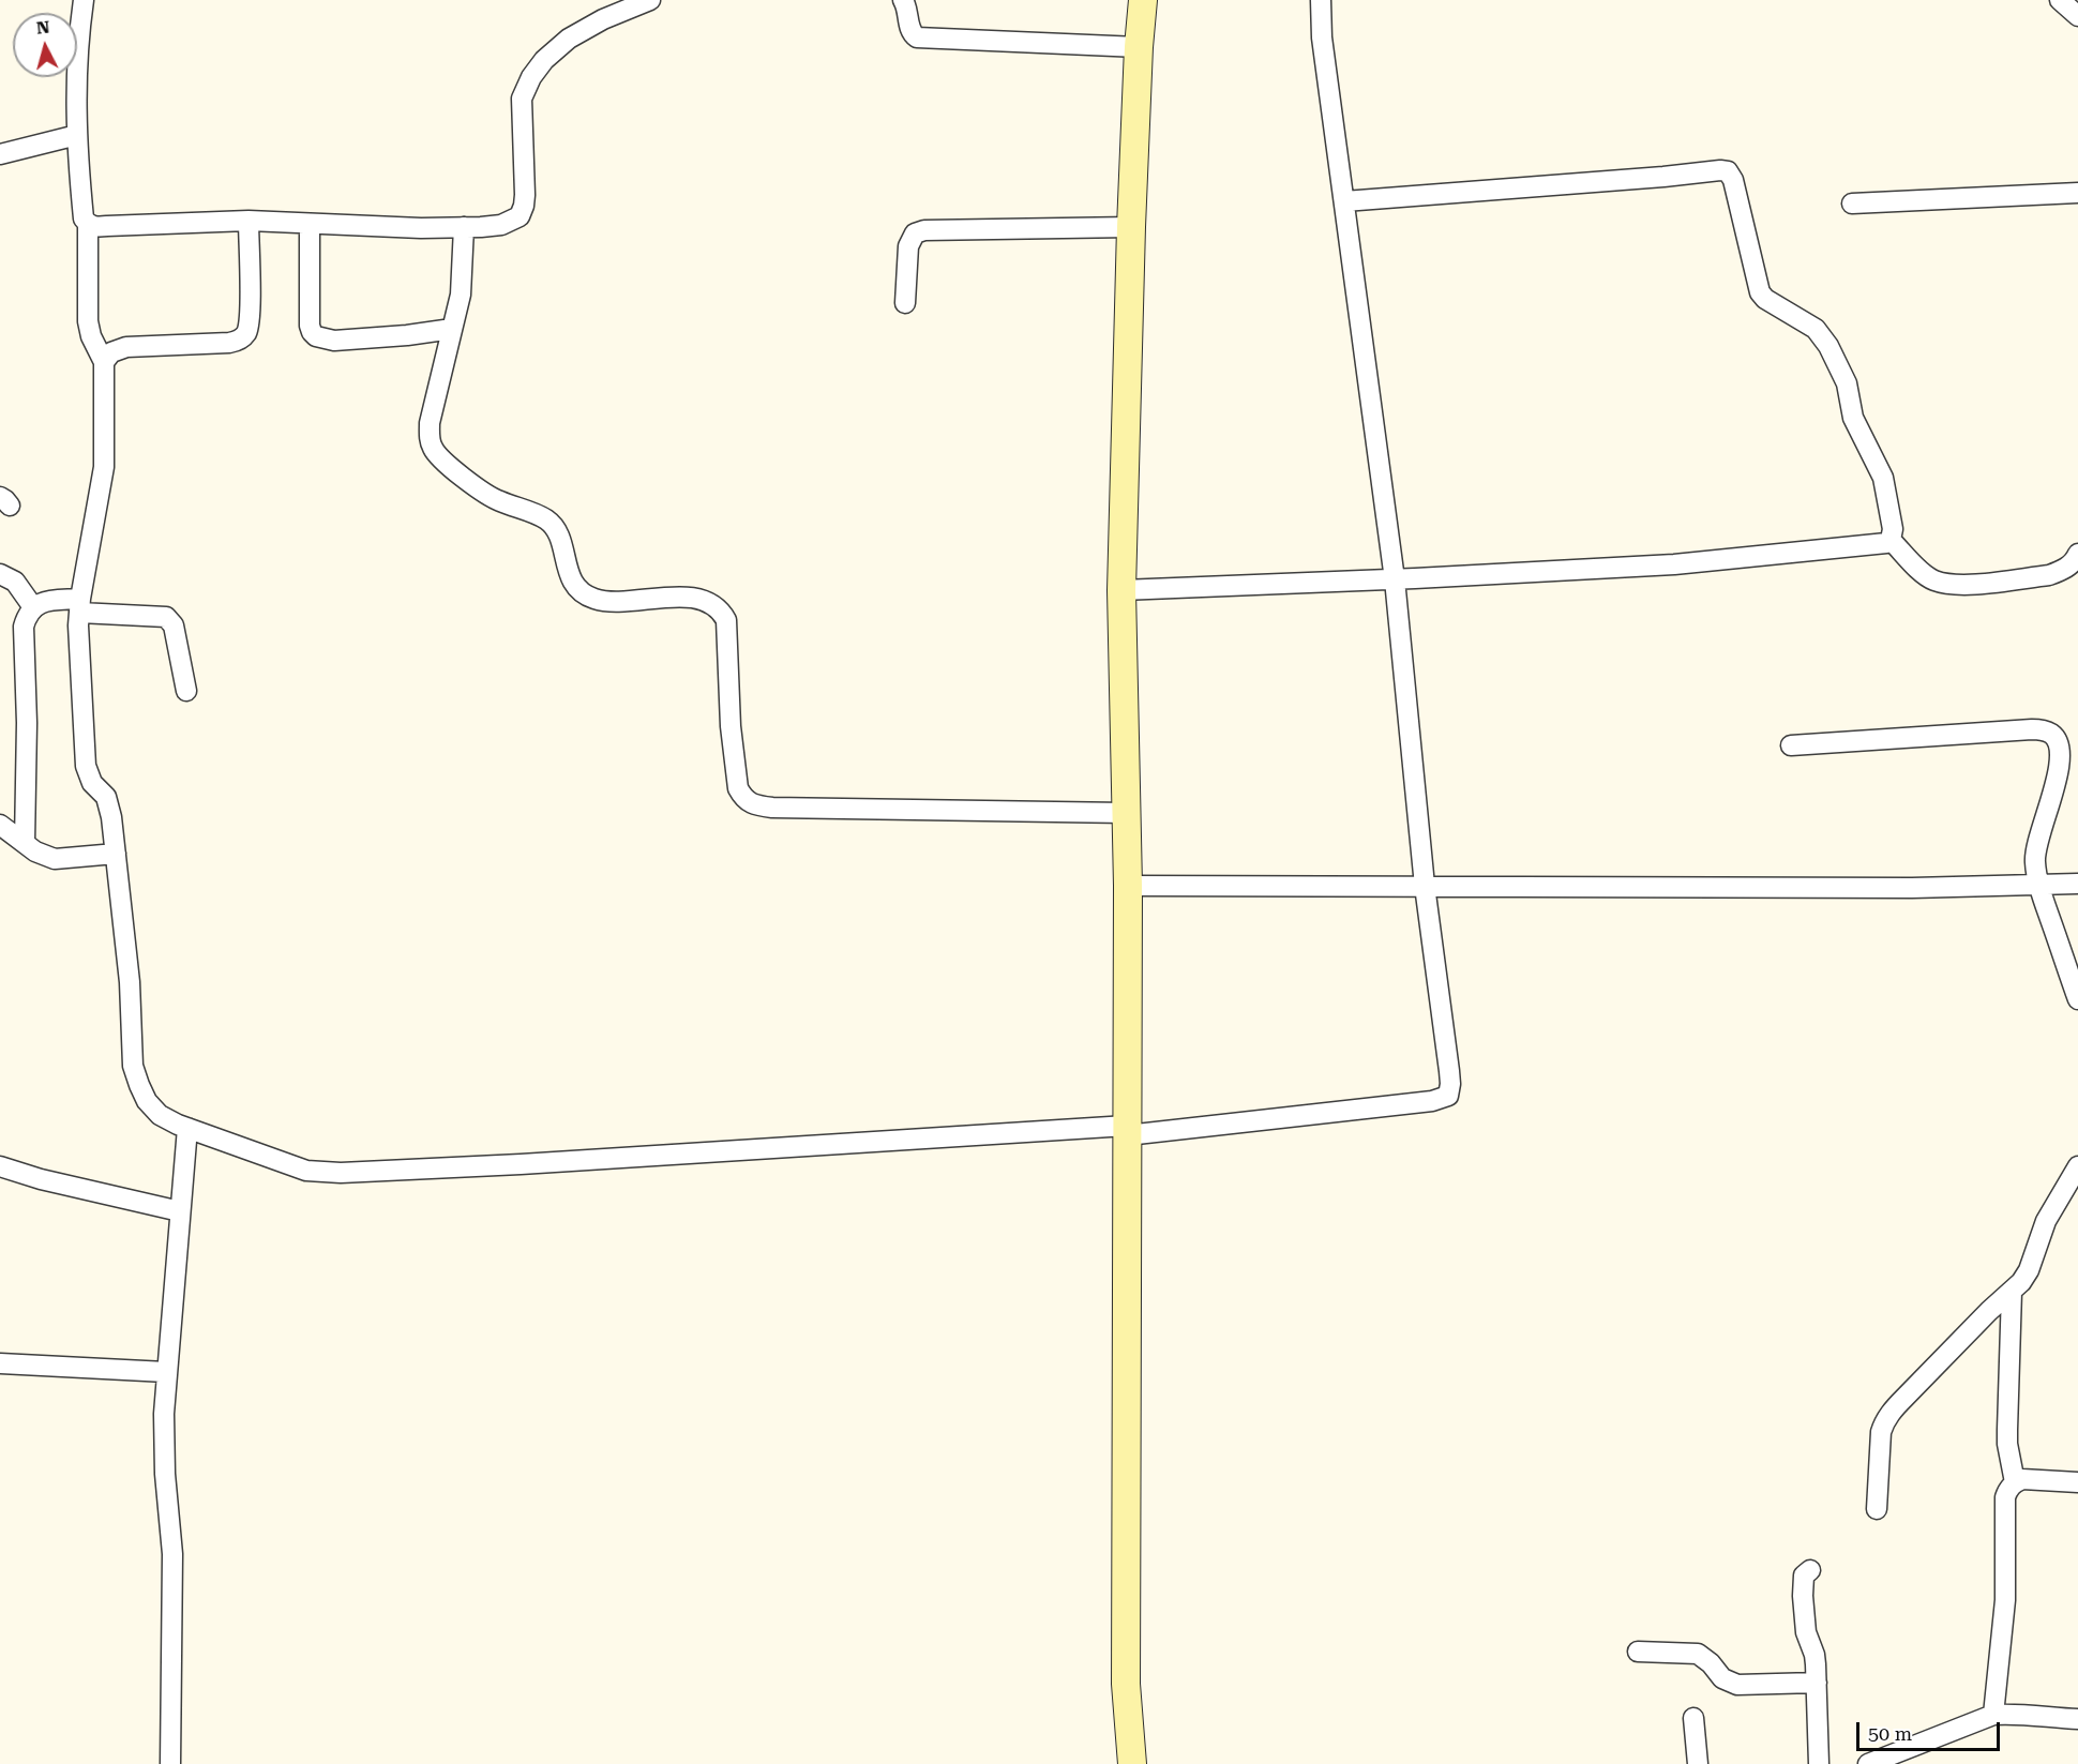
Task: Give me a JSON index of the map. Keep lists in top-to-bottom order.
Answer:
{
  "scale_bar": "50 m",
  "north": "top"
}
